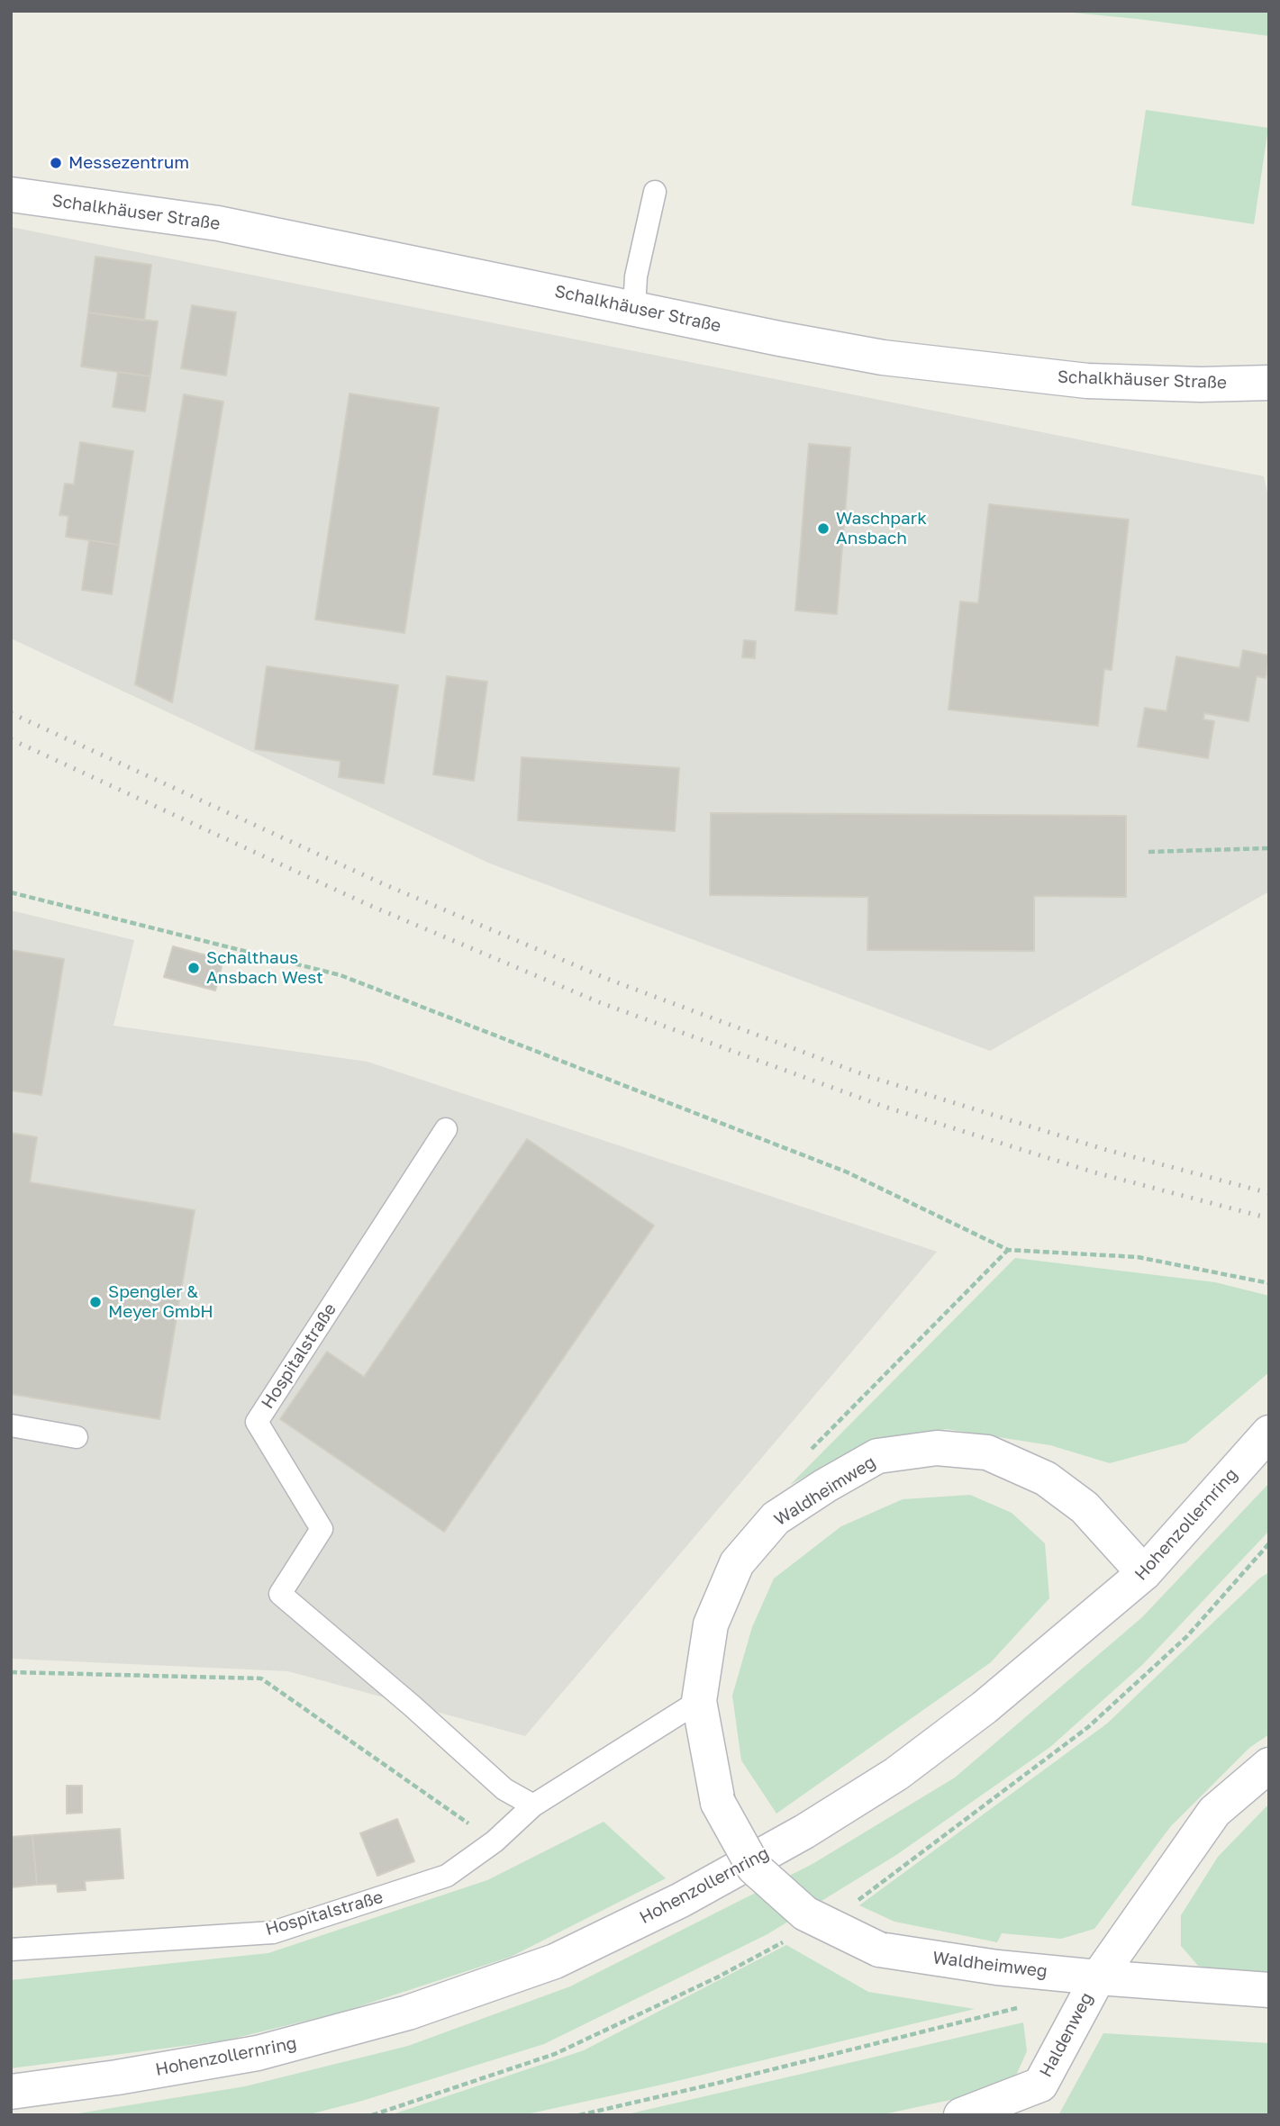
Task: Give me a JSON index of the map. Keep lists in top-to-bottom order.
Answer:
{
  "streets": {
    "street": [
      "Schalkhäuser Straße",
      "Waldheimweg",
      "Hohenzollernring",
      "Haldenweg"
    ],
    "lane": ["Hospitalstraße"]
  },
  "crossings": [
    ["Hospitalstraße", "Waldheimweg"],
    ["Waldheimweg", "Hohenzollernring"],
    ["Waldheimweg", "Haldenweg"]
  ],
  "places": [
    "Messezentrum",
    "Waschpark Ansbach",
    "Schalthaus Ansbach West",
    "Spengler & Meyer GmbH"
  ]
}
